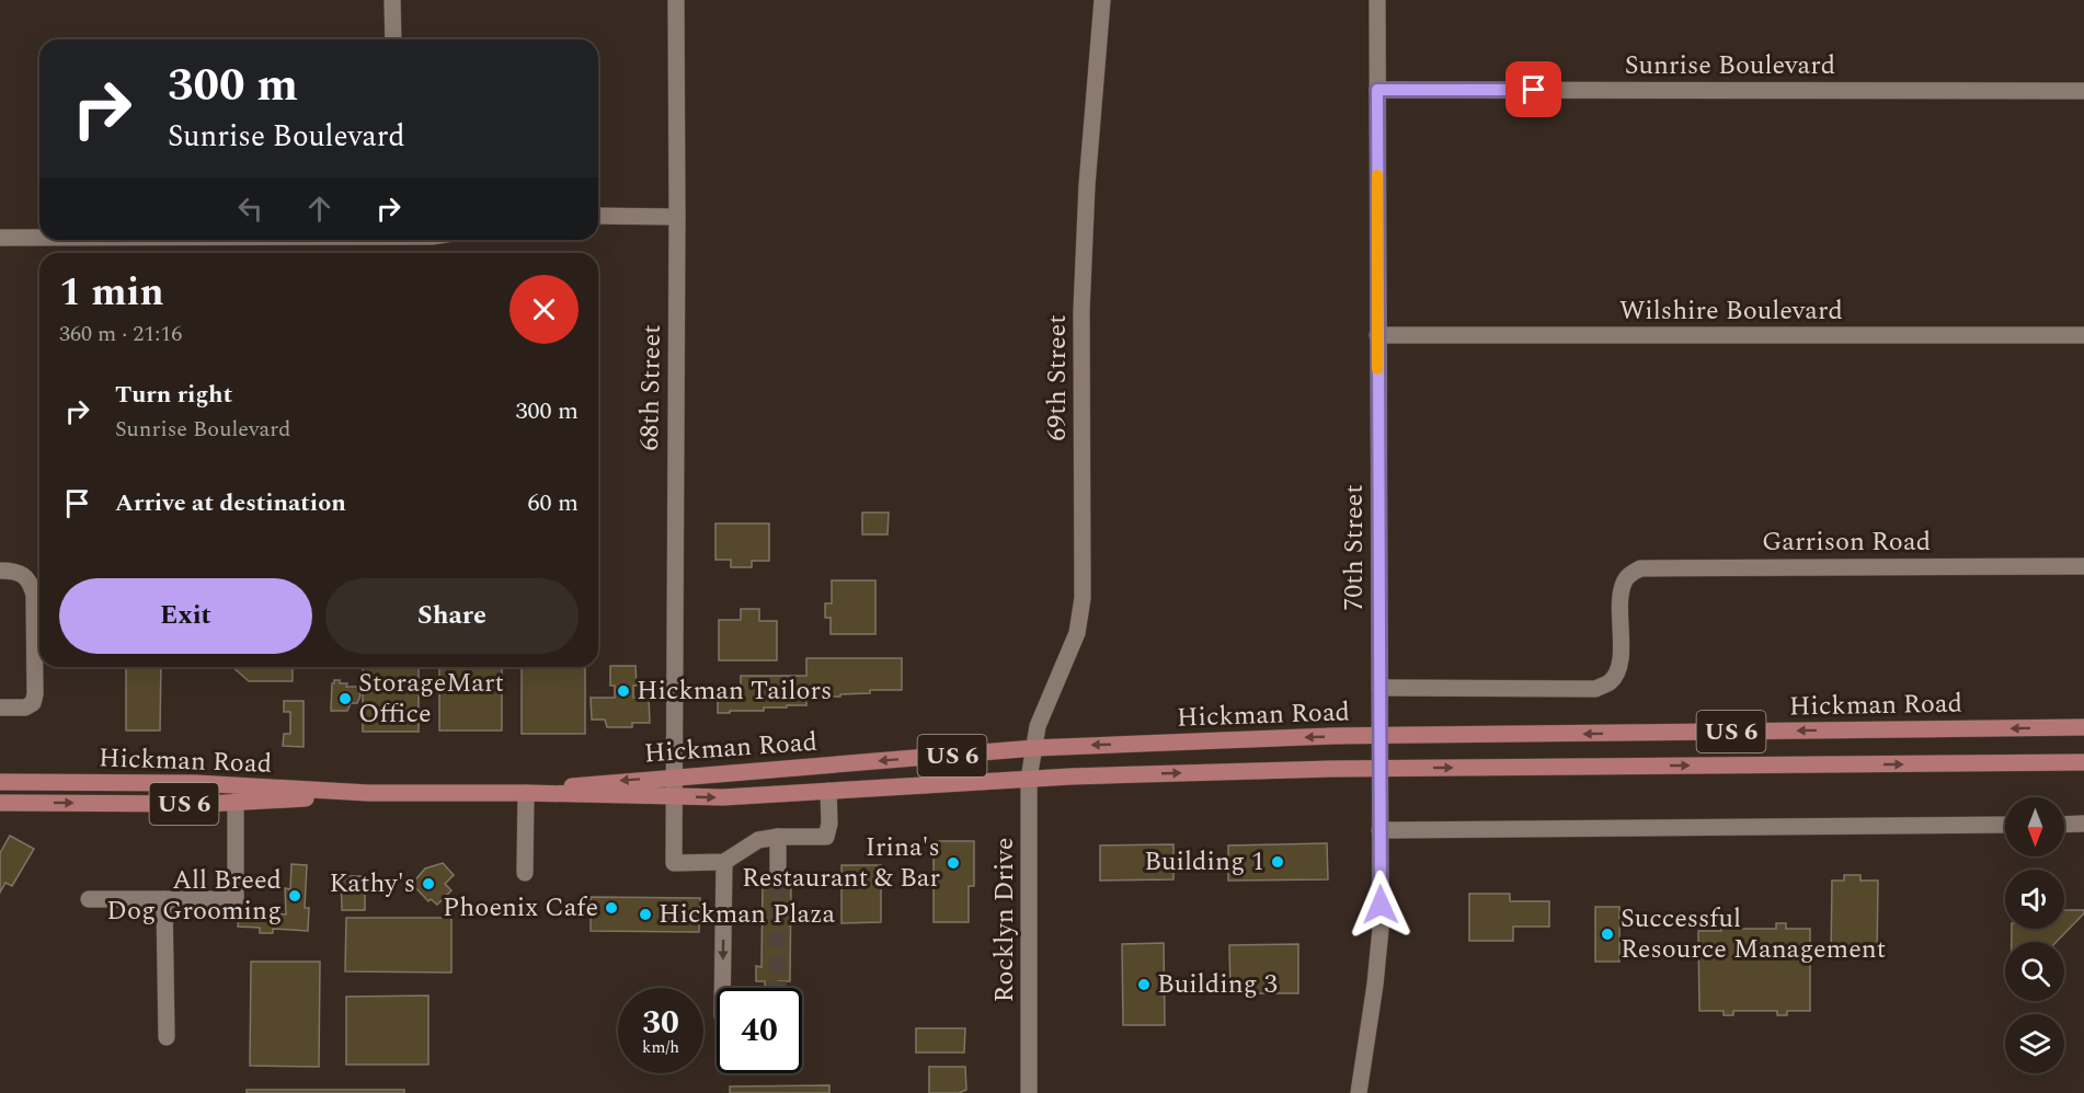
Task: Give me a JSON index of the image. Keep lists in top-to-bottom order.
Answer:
{
  "streets": {
    "main road": ["Hickman Road", "US 6"],
    "street": [
      "Sunrise Boulevard",
      "Wilshire Boulevard",
      "69th Street",
      "68th Street",
      "Garrison Road",
      "70th Street",
      "Rocklyn Drive"
    ]
  },
  "crossings": [
    ["Sunrise Boulevard", "70th Street"],
    ["Wilshire Boulevard", "70th Street"],
    ["69th Street", "Hickman Road"],
    ["69th Street", "Rocklyn Drive"],
    ["68th Street", "Hickman Road"],
    ["Garrison Road", "Hickman Road"],
    ["70th Street", "Hickman Road"],
    ["Hickman Road", "Rocklyn Drive"]
  ],
  "places": [
    "Hickman Tailors",
    "StorageMart Office",
    "Building 1",
    "Irina's Restaurant & Bar",
    "Kathy's",
    "All Breed Dog Grooming",
    "Phoenix Cafe",
    "Hickman Plaza",
    "Successful Resource Management",
    "Building 3"
  ],
  "north": "bottom",
  "page": {
    "turn": ["300 m", "Sunrise Boulevard"],
    "heading": ["1 min", "360 m · 21:16"],
    "list": [
      {
        "name": "Turn right",
        "note": "Sunrise Boulevard",
        "value": "300 m"
      },
      {
        "name": "Arrive at destination",
        "value": "60 m"
      }
    ],
    "buttons": ["Exit", "Share"],
    "speed": "30 km/h",
    "limit": "40"
  }
}
